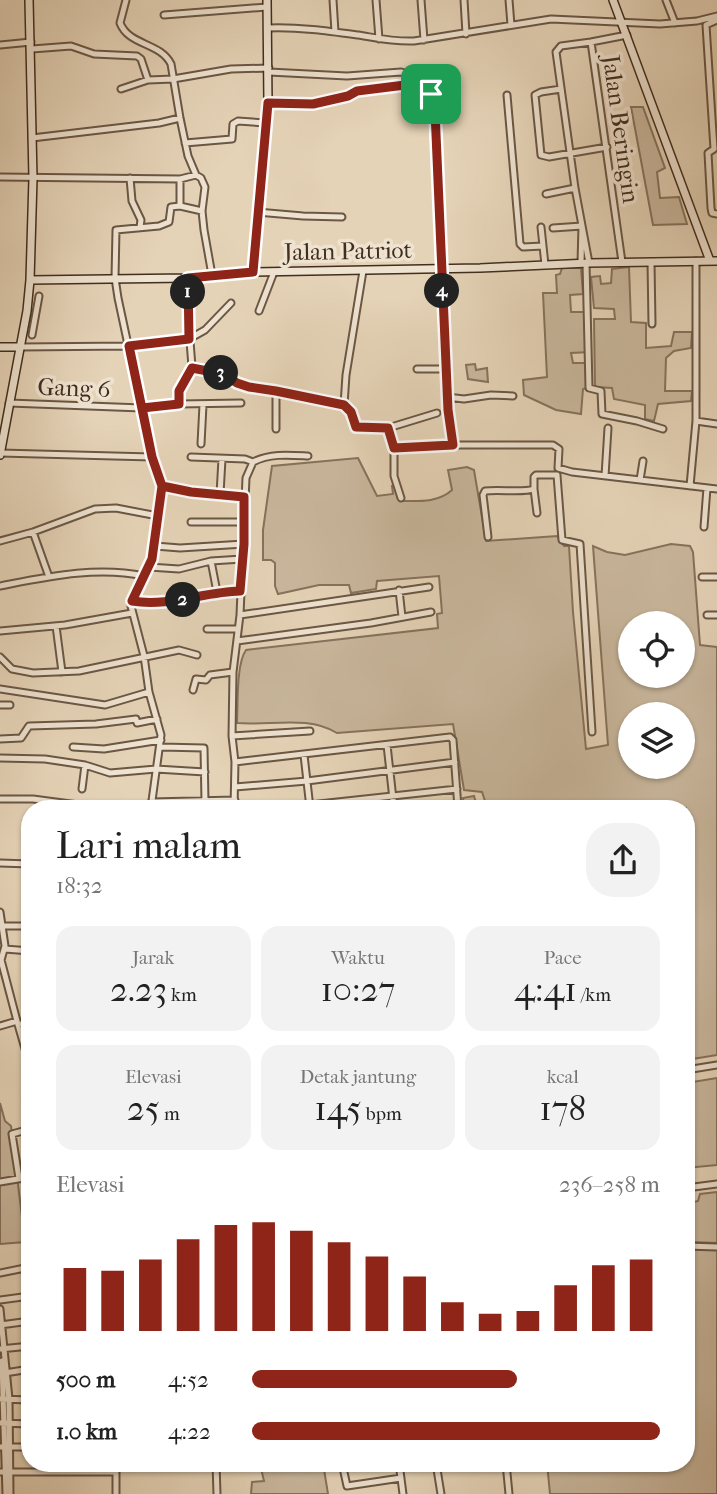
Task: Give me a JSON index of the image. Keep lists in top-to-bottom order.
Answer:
{
  "streets": {
    "street": ["Jalan Beringin", "Jalan Patriot", "Gang 6"]
  },
  "crossings": [
    ["Jalan Beringin", "Jalan Patriot"]
  ],
  "page": {
    "pins": [
      "4",
      "1",
      "3",
      "2"
    ],
    "heading": ["Lari malam", "18:32"],
    "stats": [
      ["Jarak", "2.23 km"],
      ["Waktu", "10:27"],
      ["Pace", "4:41 /km"],
      ["Elevasi", "25 m"],
      ["Detak jantung", "145 bpm"],
      ["kcal", "178"]
    ],
    "chart": ["Elevasi", "236–258 m"],
    "list": [
      {
        "name": "500 m",
        "note": "4:52"
      },
      {
        "name": "1.0 km",
        "note": "4:22"
      }
    ]
  }
}
